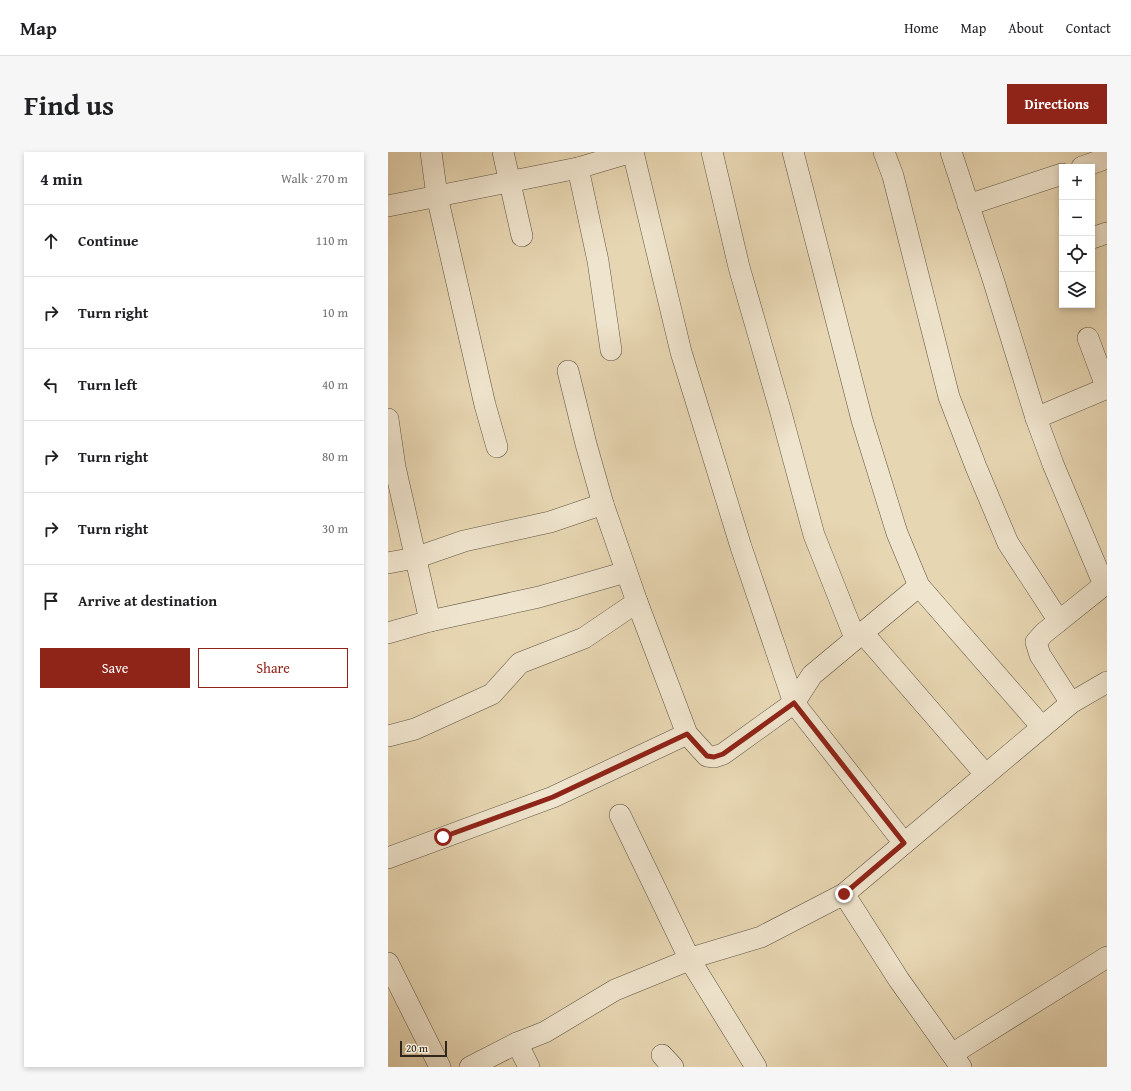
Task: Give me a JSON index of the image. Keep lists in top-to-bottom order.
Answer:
{
  "scale_bar": "20 m",
  "page": {
    "header": "Map",
    "nav": [
      "Home",
      "Map",
      "About",
      "Contact"
    ],
    "title": "Find us",
    "buttons": [
      "Directions",
      ["Save", "Share"]
    ],
    "heading": ["4 min", "Walk · 270 m"],
    "map_buttons": ["+", "−"],
    "list": [
      ["Continue", "110 m"],
      ["Turn right", "10 m"],
      ["Turn left", "40 m"],
      ["Turn right", "80 m"],
      ["Turn right", "30 m"],
      "Arrive at destination"
    ],
    "scale": "20 m"
  }
}
